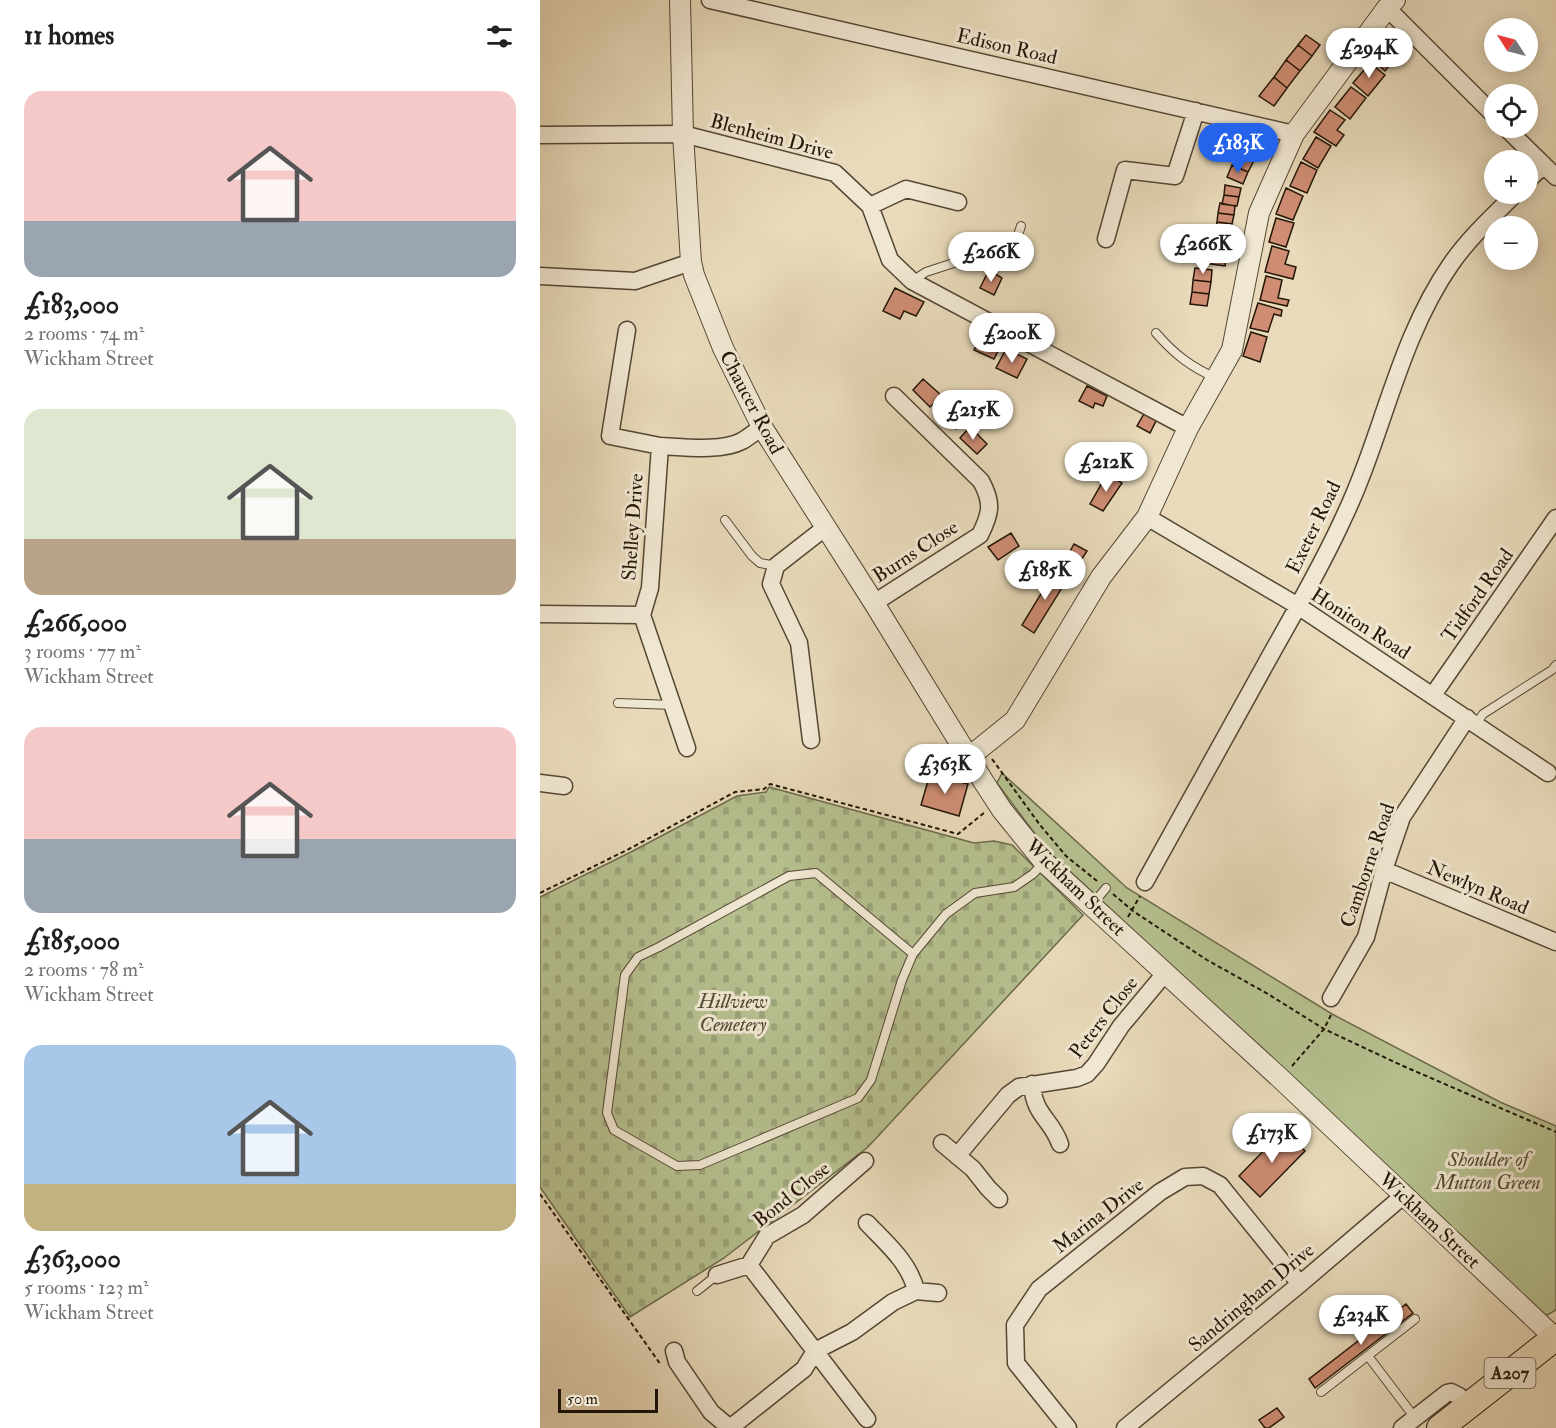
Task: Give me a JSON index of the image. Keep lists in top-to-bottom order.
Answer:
{
  "streets": {
    "main road": ["A207"],
    "street": [
      "Edison Road",
      "Blenheim Drive",
      "Chaucer Road",
      "Shelley Drive",
      "Exeter Road",
      "Burns Close",
      "Tidford Road",
      "Honiton Road",
      "Camborne Road",
      "Wickham Street",
      "Newlyn Road",
      "Peters Close",
      "Bond Close",
      "Marina Drive",
      "Sandringham Drive"
    ]
  },
  "crossings": [
    ["Blenheim Drive", "Chaucer Road"],
    ["Chaucer Road", "Burns Close"],
    ["Chaucer Road", "Wickham Street"],
    ["Exeter Road", "Honiton Road"],
    ["Tidford Road", "Honiton Road"],
    ["Honiton Road", "Camborne Road"],
    ["Camborne Road", "Newlyn Road"],
    ["Wickham Street", "Peters Close"],
    ["Wickham Street", "Sandringham Drive"],
    ["Wickham Street", "A207"],
    ["Marina Drive", "Sandringham Drive"]
  ],
  "parks": ["Hillview Cemetery", "Shoulder of Mutton Green"],
  "scale_bar": "50 m",
  "north": "top left",
  "page": {
    "heading": "11 homes",
    "map_buttons": ["+", "−"],
    "price": [
      "£294K",
      "£183K",
      "£266K",
      "£266K",
      "£200K",
      "£215K",
      "£212K",
      "£185K",
      "£363K",
      "£173K",
      "£234K"
    ],
    "list": [
      {
        "name": "£183,000",
        "note": "2 rooms · 74 m² · Wickham Street"
      },
      {
        "name": "£266,000",
        "note": "3 rooms · 77 m² · Wickham Street"
      },
      {
        "name": "£185,000",
        "note": "2 rooms · 78 m² · Wickham Street"
      },
      {
        "name": "£363,000",
        "note": "5 rooms · 123 m² · Wickham Street"
      }
    ],
    "scale": "50 m"
  }
}
